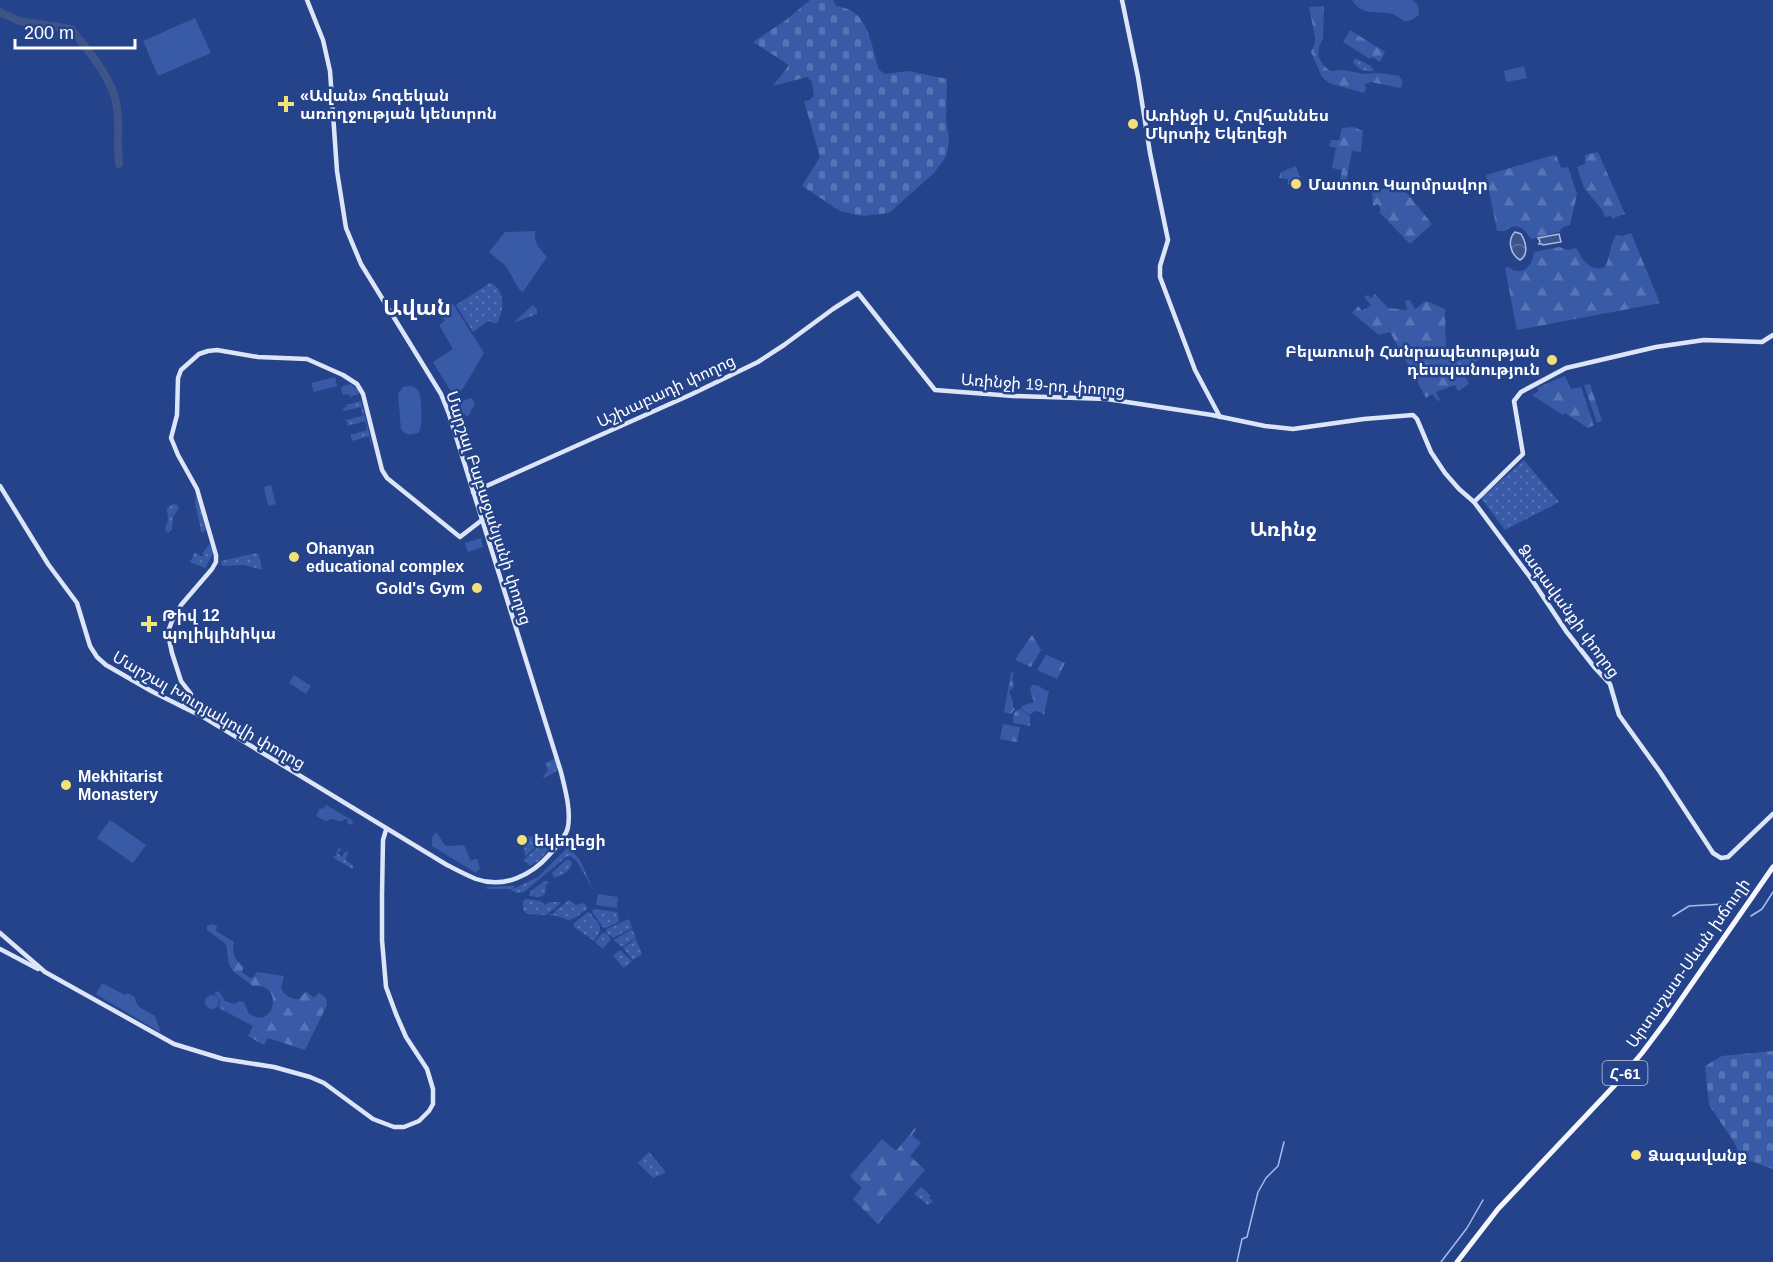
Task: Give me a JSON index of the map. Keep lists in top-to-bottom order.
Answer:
{
  "streets": {
    "main road": ["Արտաշատ-Սևան խճուղի", "Հ-61"],
    "street": [
      "Առինջի 19-րդ փողոց",
      "Աշխաբադի փողոց",
      "Մարշալ Բաբաջանյանի փողոց",
      "Ձագավանքի փողոց",
      "Մարշալ Խուդյակովի փողոց"
    ]
  },
  "crossings": [
    ["Առինջի 19-րդ փողոց", "Աշխաբադի փողոց"],
    ["Առինջի 19-րդ փողոց", "Ձագավանքի փողոց"],
    ["Աշխաբադի փողոց", "Մարշալ Բաբաջանյանի փողոց"],
    ["Մարշալ Բաբաջանյանի փողոց", "Մարշալ Խուդյակովի փողոց"]
  ],
  "districts": ["Ավան", "Առինջ"],
  "places": {
    "health": ["«Ավան» հոգեկան առողջության կենտրոն", "Թիվ 12 պոլիկլինիկա"],
    "other": [
      "Առինջի Ս. Հովհաննես Մկրտիչ Եկեղեցի",
      "Մատուռ Կարմրավոր",
      "Բելառուսի Հանրապետության դեսպանություն",
      "Ohanyan educational complex",
      "Gold's Gym",
      "Mekhitarist Monastery",
      "եկեղեցի",
      "Ձագավանք"
    ]
  },
  "scale_bar": "200 m"
}
